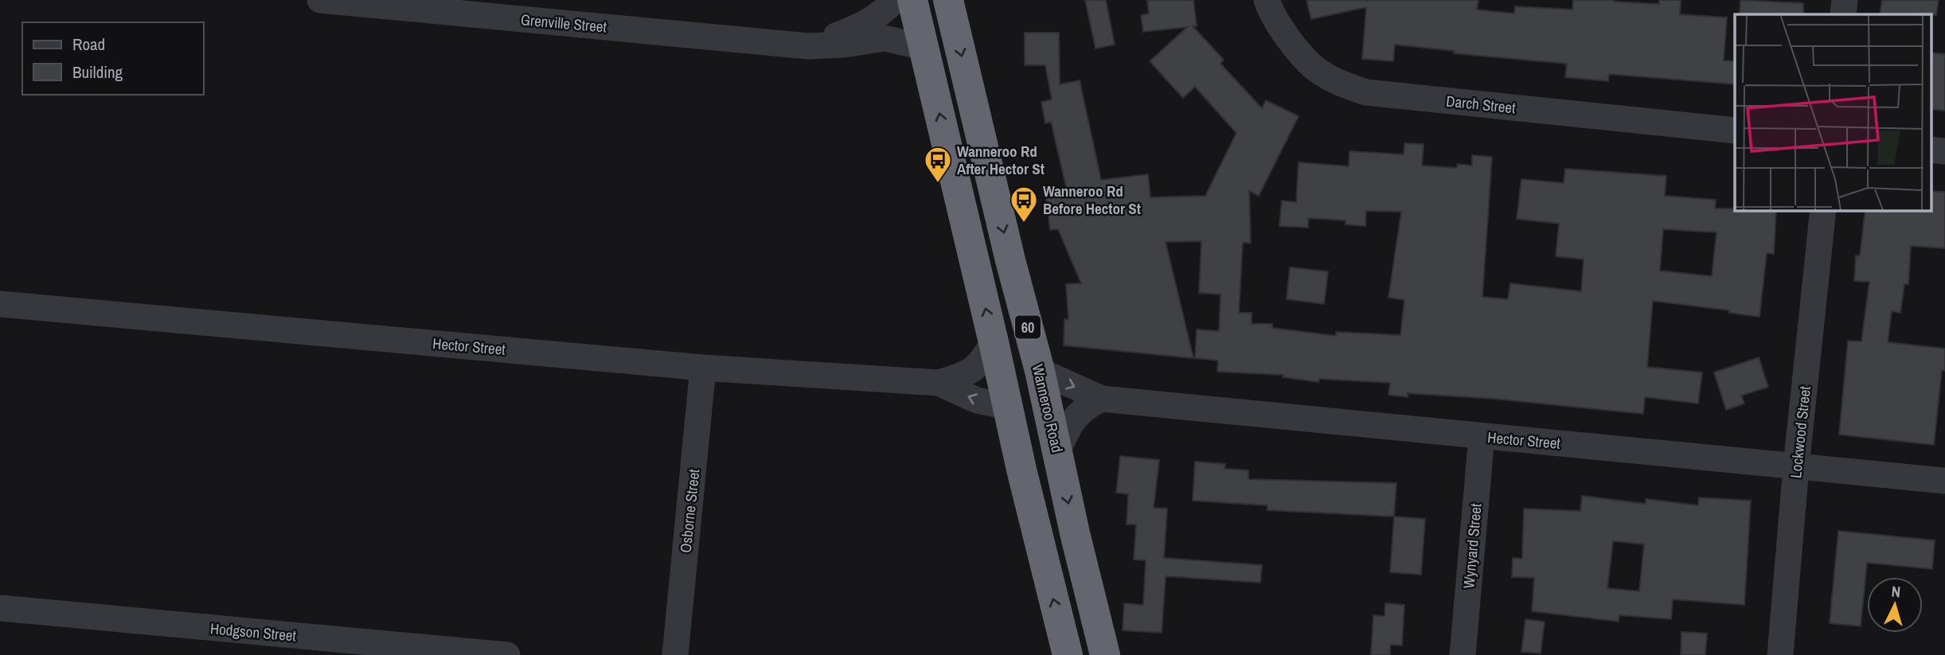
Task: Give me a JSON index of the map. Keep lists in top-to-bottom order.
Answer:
{
  "streets": {
    "highway": ["60", "Wanneroo Road"],
    "street": [
      "Grenville Street",
      "Darch Street",
      "Hector Street",
      "Lockwood Street",
      "Osborne Street",
      "Wynyard Street",
      "Hodgson Street"
    ]
  },
  "crossings": [
    ["Grenville Street", "60"],
    ["60", "Hector Street"],
    ["Hector Street", "Wanneroo Road"],
    ["Hector Street", "Lockwood Street"],
    ["Hector Street", "Osborne Street"],
    ["Hector Street", "Wynyard Street"]
  ],
  "places": {
    "bus stop": ["Wanneroo Rd After Hector St", "Wanneroo Rd Before Hector St"]
  },
  "legend": ["Road", "Building"],
  "north": "top"
}
